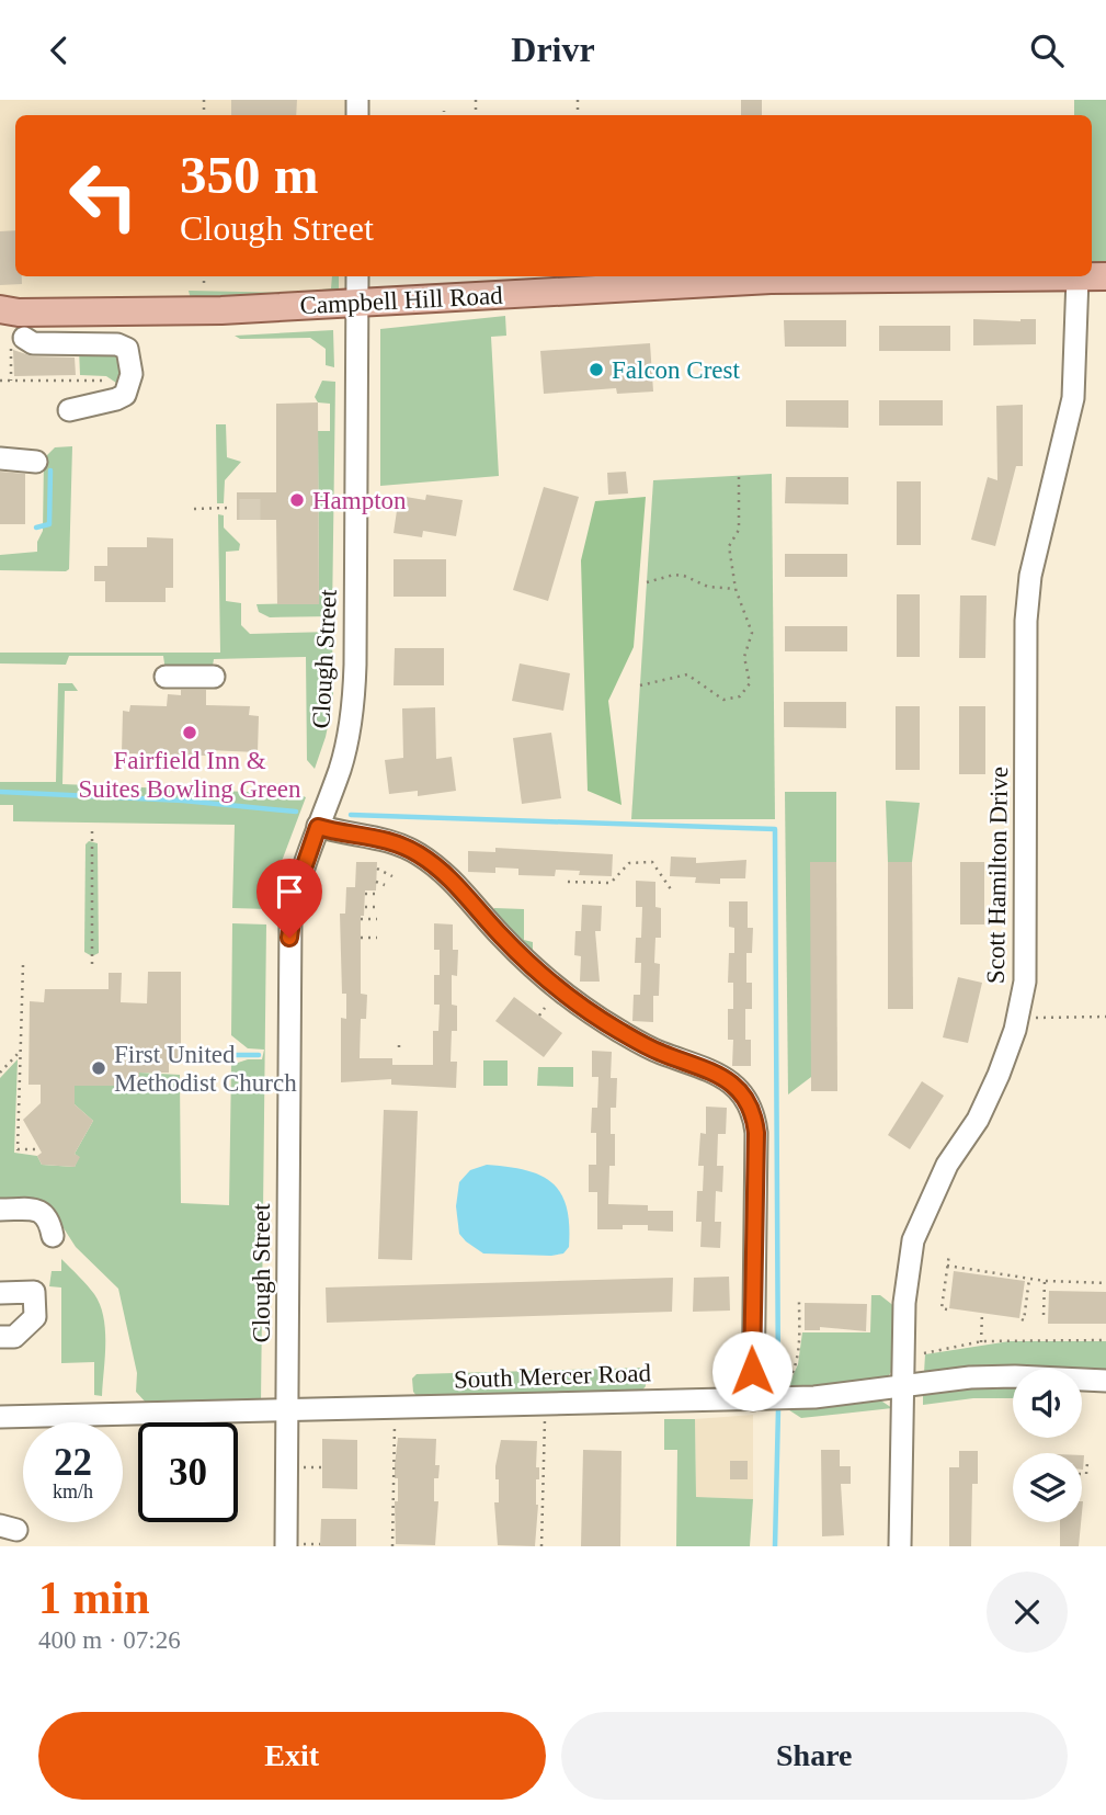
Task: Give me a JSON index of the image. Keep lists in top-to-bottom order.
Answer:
{
  "streets": {
    "main road": ["Campbell Hill Road"],
    "street": ["Clough Street", "Scott Hamilton Drive", "South Mercer Road"]
  },
  "crossings": [
    ["Campbell Hill Road", "Clough Street"],
    ["Campbell Hill Road", "Scott Hamilton Drive"],
    ["Clough Street", "South Mercer Road"],
    ["Scott Hamilton Drive", "South Mercer Road"]
  ],
  "places": [
    "Falcon Crest",
    "Hampton",
    "Fairfield Inn & Suites Bowling Green",
    "First United Methodist Church"
  ],
  "page": {
    "header": "Drivr",
    "turn": ["350 m", "Clough Street"],
    "speed": "22 km/h",
    "limit": "30",
    "heading": ["1 min", "400 m · 07:26"],
    "buttons": ["Exit", "Share"]
  }
}
